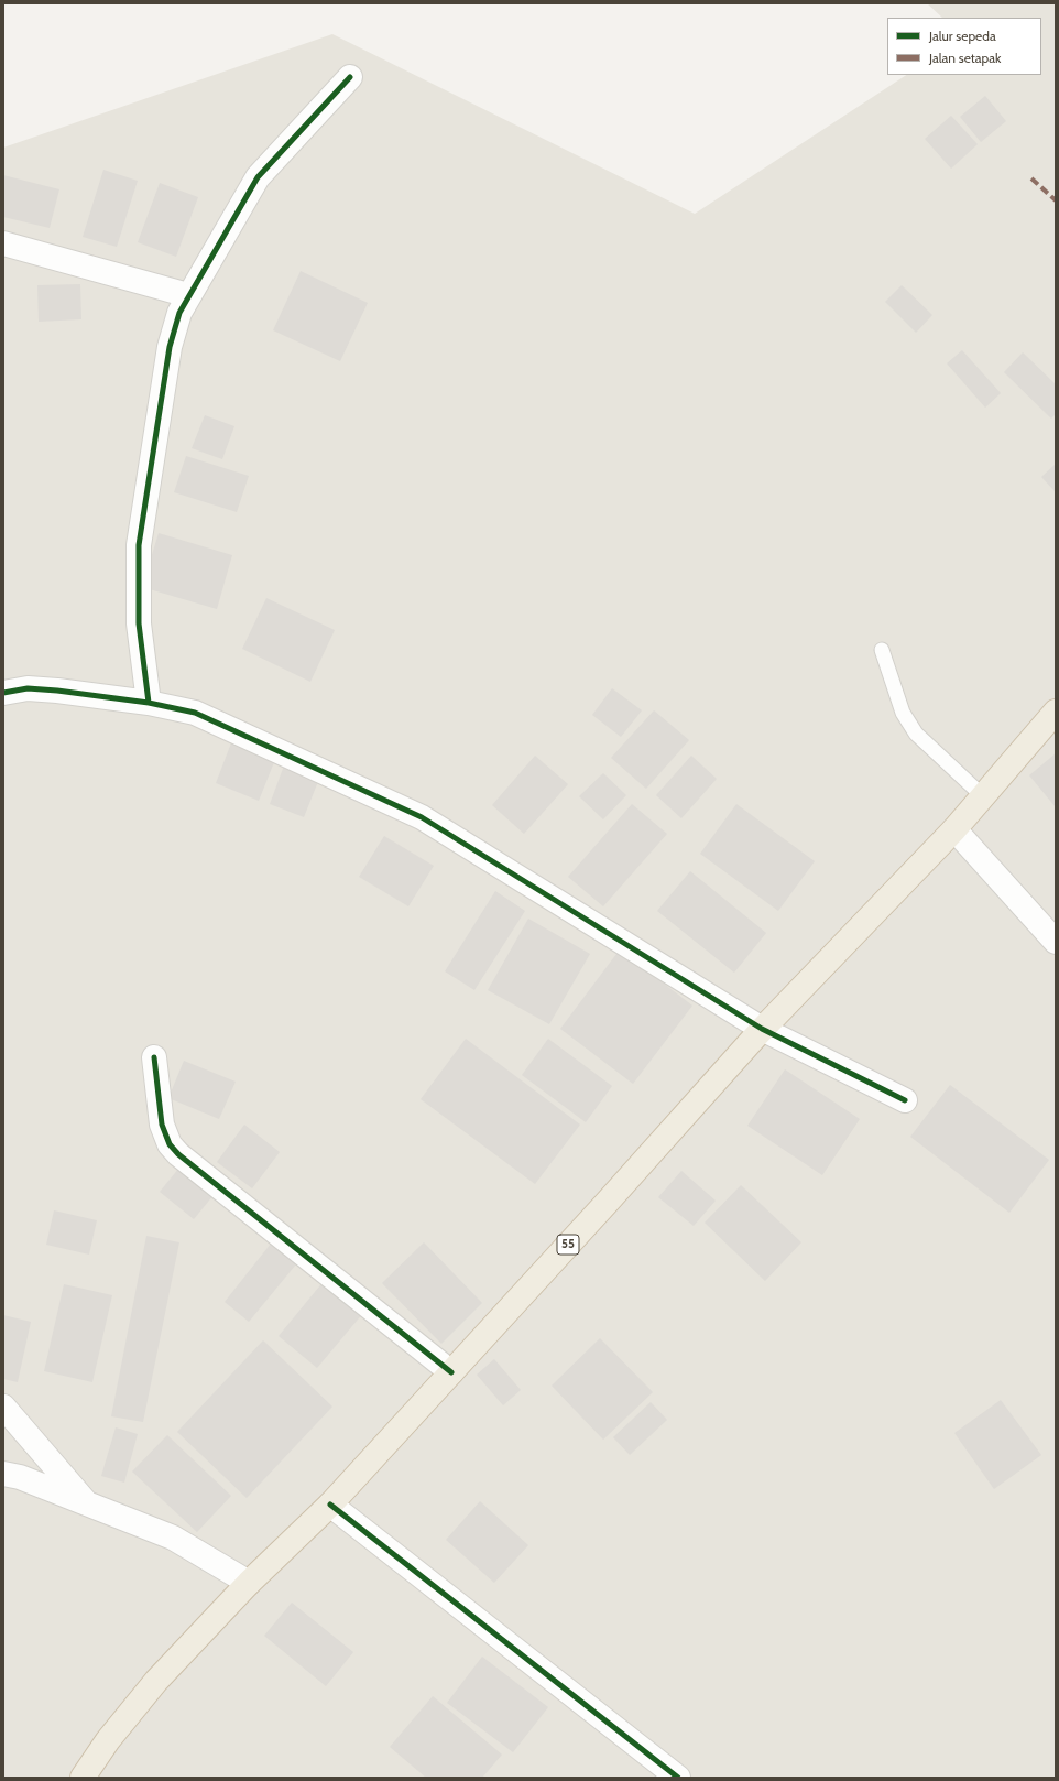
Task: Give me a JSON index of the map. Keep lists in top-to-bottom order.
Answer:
{
  "streets": {
    "highway": ["55"]
  },
  "legend": ["Jalur sepeda", "Jalan setapak"]
}
